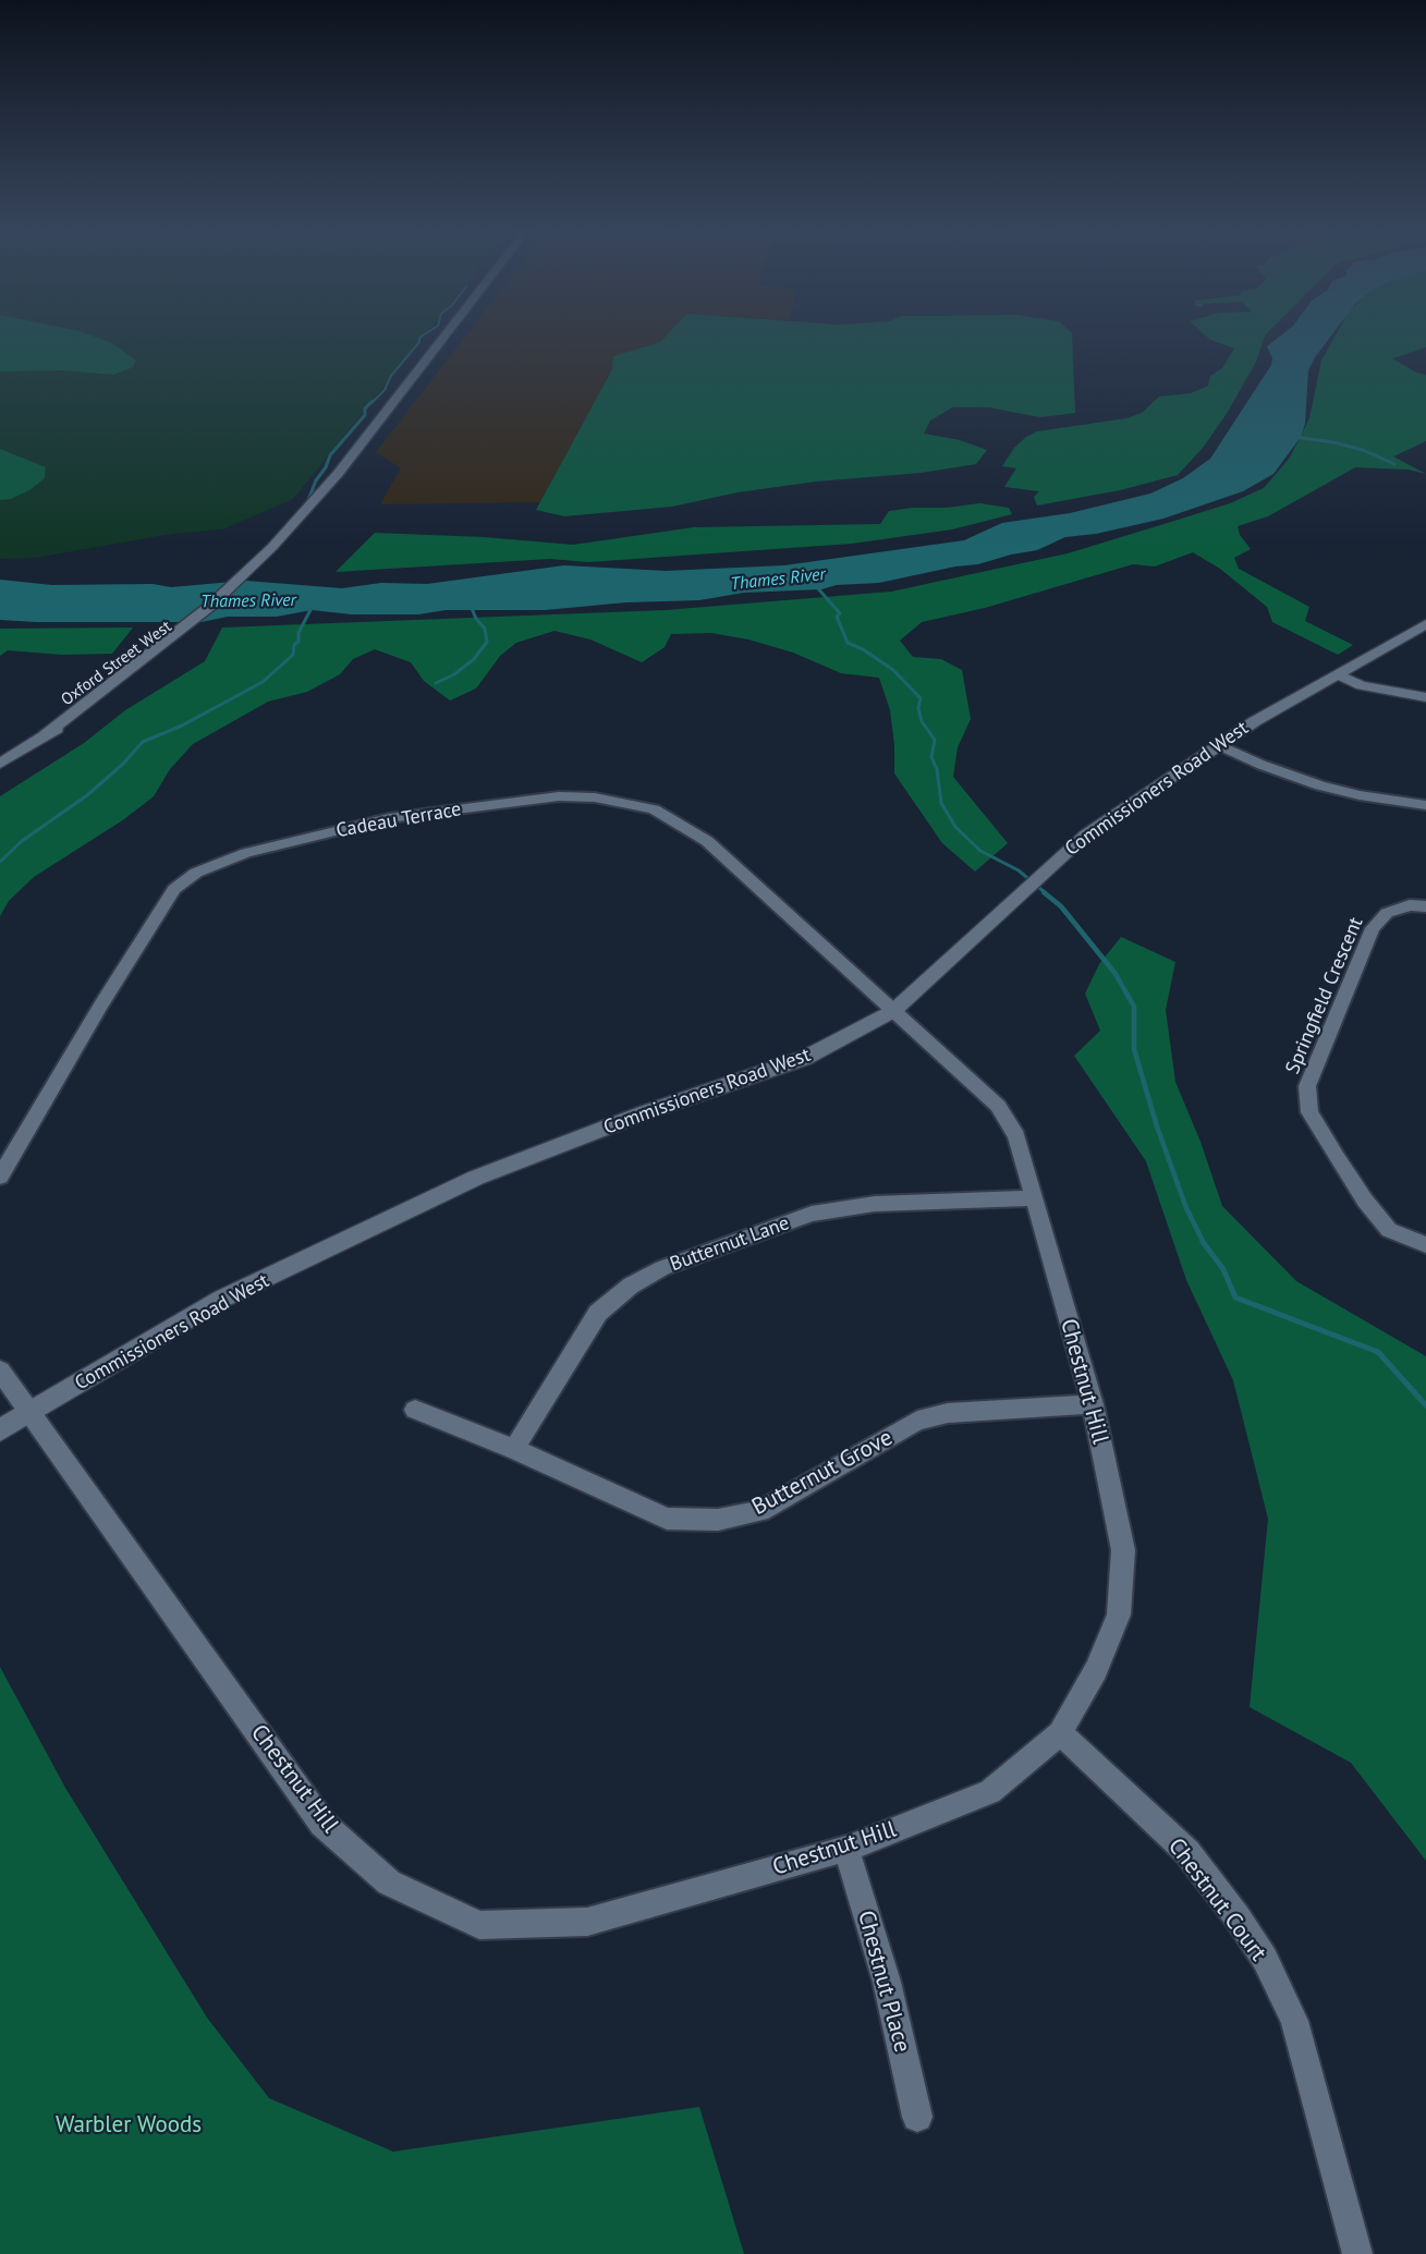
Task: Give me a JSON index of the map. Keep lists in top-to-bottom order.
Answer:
{
  "streets": {
    "main road": ["Oxford Street West", "Commissioners Road West"],
    "street": [
      "Cadeau Terrace",
      "Springfield Crescent",
      "Butternut Lane",
      "Chestnut Hill",
      "Butternut Grove",
      "Chestnut Court",
      "Chestnut Place"
    ]
  },
  "crossings": [
    ["Commissioners Road West", "Cadeau Terrace"],
    ["Commissioners Road West", "Chestnut Hill"],
    ["Cadeau Terrace", "Chestnut Hill"],
    ["Butternut Lane", "Chestnut Hill"],
    ["Butternut Lane", "Butternut Grove"],
    ["Chestnut Hill", "Butternut Grove"],
    ["Chestnut Hill", "Chestnut Court"],
    ["Chestnut Hill", "Chestnut Place"]
  ],
  "water": ["Thames River"],
  "parks": ["Warbler Woods"]
}
